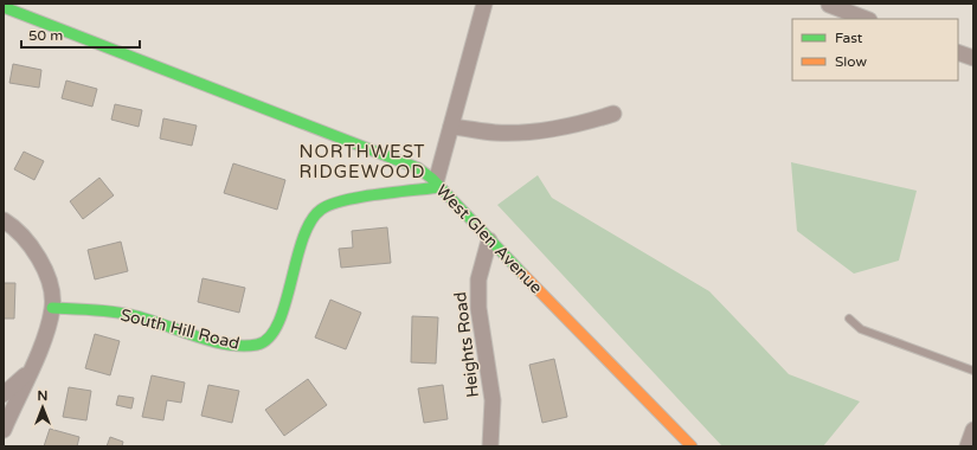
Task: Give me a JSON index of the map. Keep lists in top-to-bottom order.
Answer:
{
  "streets": {
    "street": ["West Glen Avenue", "South Hill Road", "Heights Road"]
  },
  "crossings": [
    ["West Glen Avenue", "South Hill Road"],
    ["West Glen Avenue", "Heights Road"]
  ],
  "districts": ["NORTHWEST RIDGEWOOD"],
  "legend": ["Fast", "Slow"],
  "scale_bar": "50 m",
  "north": "top"
}
